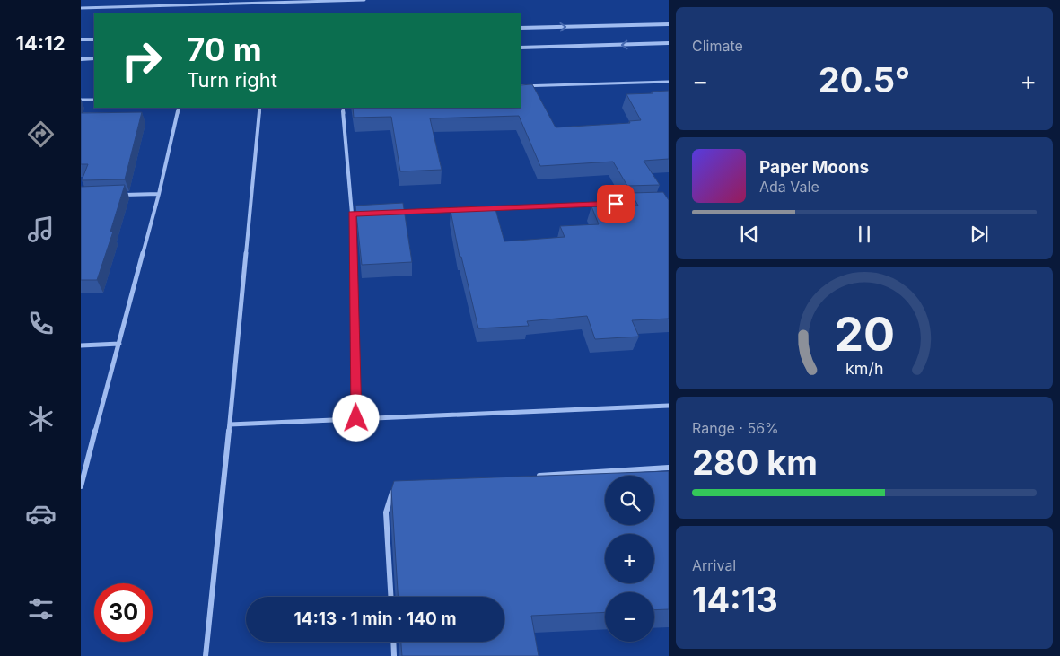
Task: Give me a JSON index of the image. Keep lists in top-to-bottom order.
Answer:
{
  "page": {
    "tabs": "14:12",
    "tile": [
      "Climate",
      ["Range · 56%", "280 km"],
      ["Arrival", "14:13"]
    ],
    "turn": ["70 m", "Turn right"],
    "heat": ["−", "20.5°", "+"],
    "song": ["Paper Moons", "Ada Vale"],
    "map_buttons": ["+", "−"],
    "limit": "30",
    "trip": "14:13 · 1 min · 140 m",
    "gauge": ["20", "km/h"]
  }
}
